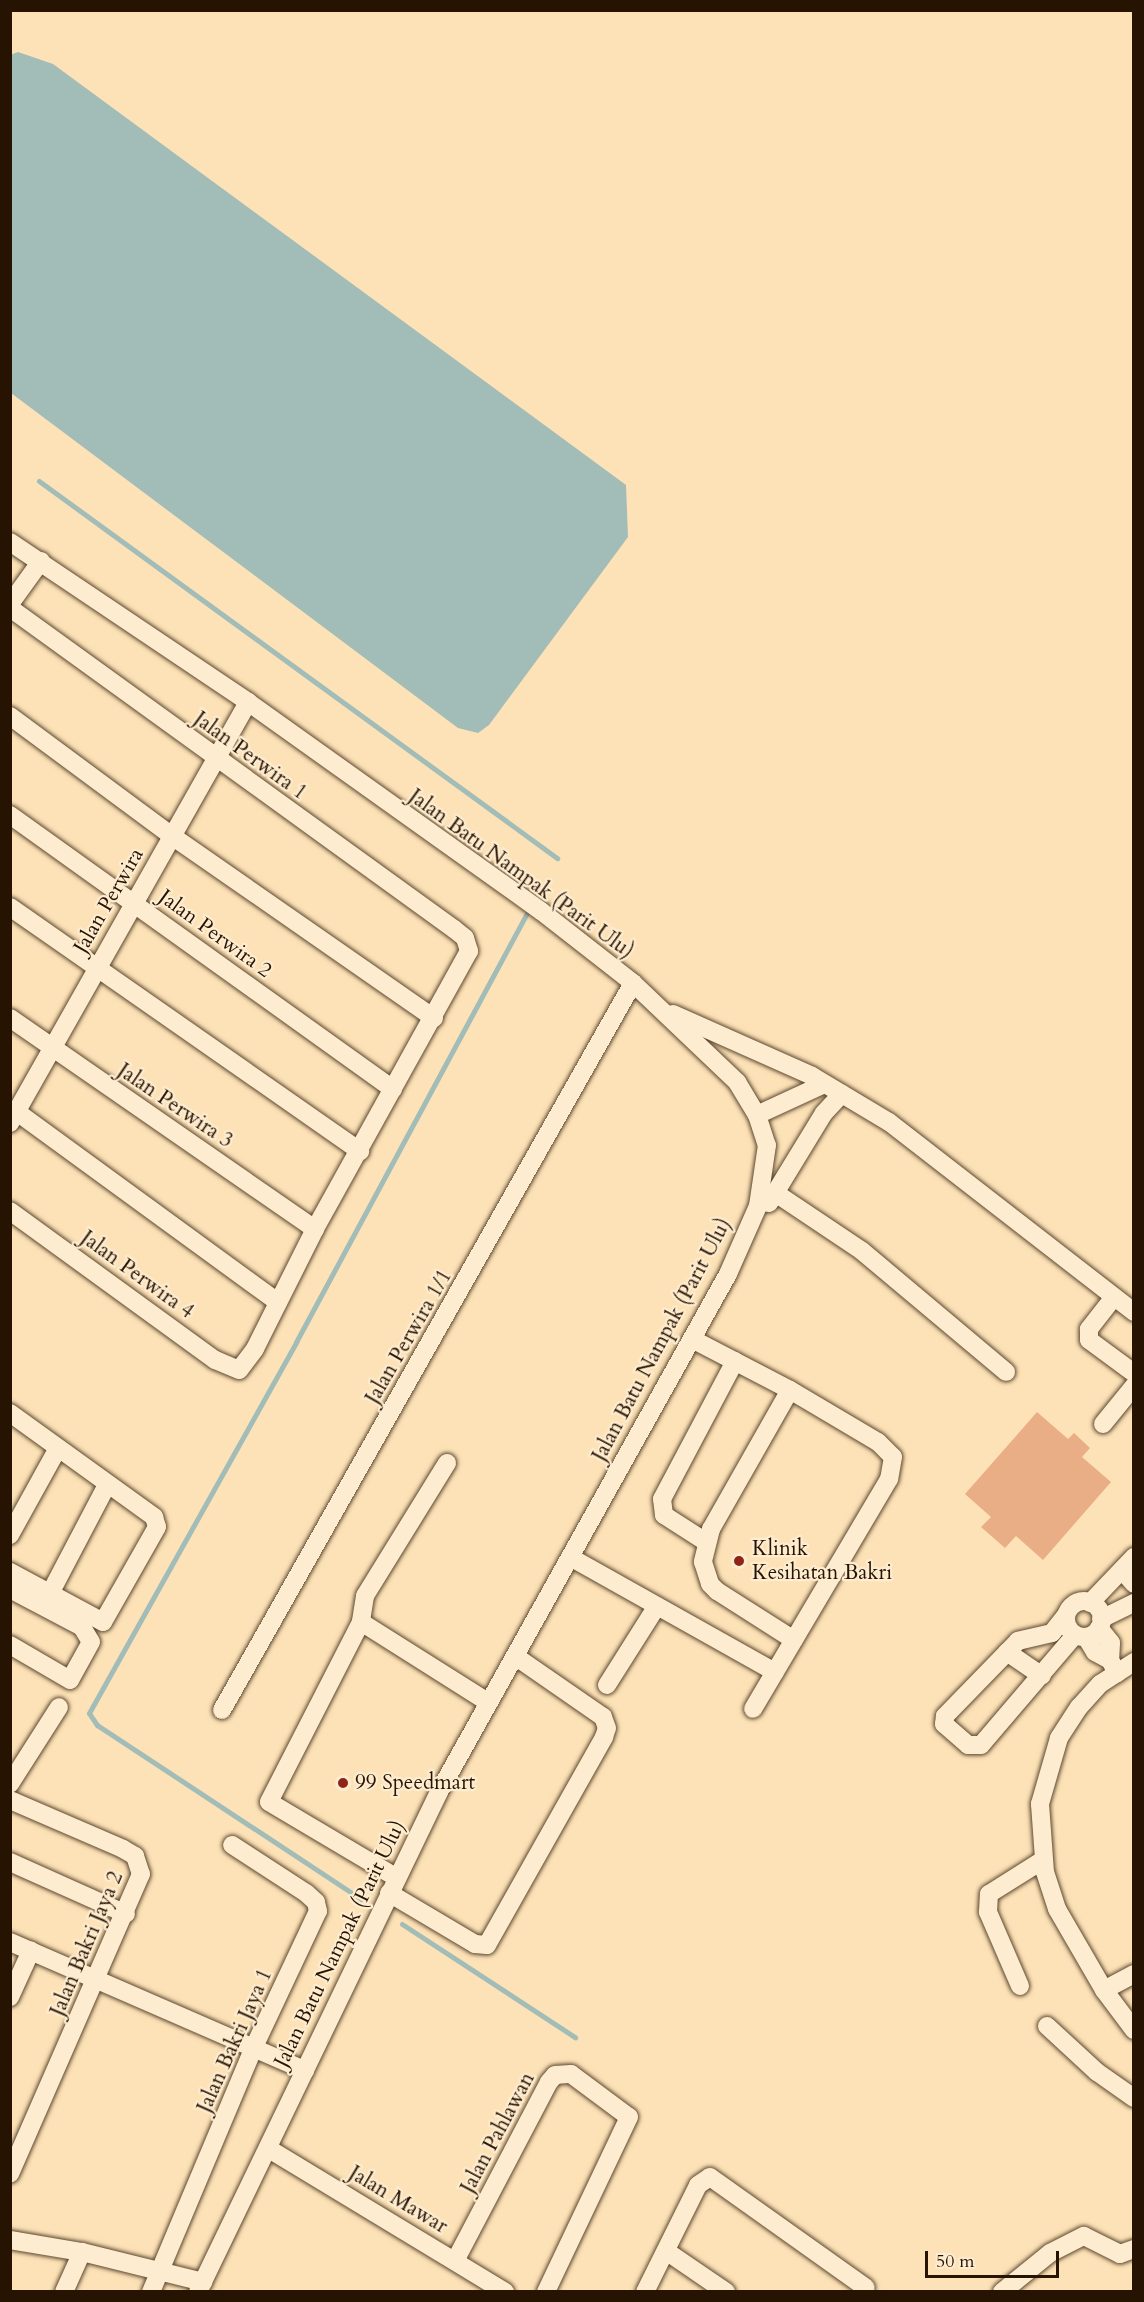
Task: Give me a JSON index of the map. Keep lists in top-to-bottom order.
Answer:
{
  "streets": {
    "street": [
      "Jalan Perwira 1",
      "Jalan Batu Nampak (Parit Ulu)",
      "Jalan Perwira",
      "Jalan Perwira 2",
      "Jalan Perwira 3",
      "Jalan Perwira 4",
      "Jalan Perwira 1/1",
      "Jalan Bakri Jaya 2",
      "Jalan Bakri Jaya 1",
      "Jalan Pahlawan",
      "Jalan Mawar"
    ]
  },
  "crossings": [
    ["Jalan Perwira 1", "Jalan Perwira"],
    ["Jalan Batu Nampak (Parit Ulu)", "Jalan Perwira"],
    ["Jalan Batu Nampak (Parit Ulu)", "Jalan Perwira 1/1"],
    ["Jalan Batu Nampak (Parit Ulu)", "Jalan Mawar"],
    ["Jalan Perwira", "Jalan Perwira 2"],
    ["Jalan Perwira", "Jalan Perwira 3"],
    ["Jalan Pahlawan", "Jalan Mawar"]
  ],
  "places": ["Klinik Kesihatan Bakri", "99 Speedmart"],
  "scale_bar": "50 m"
}
